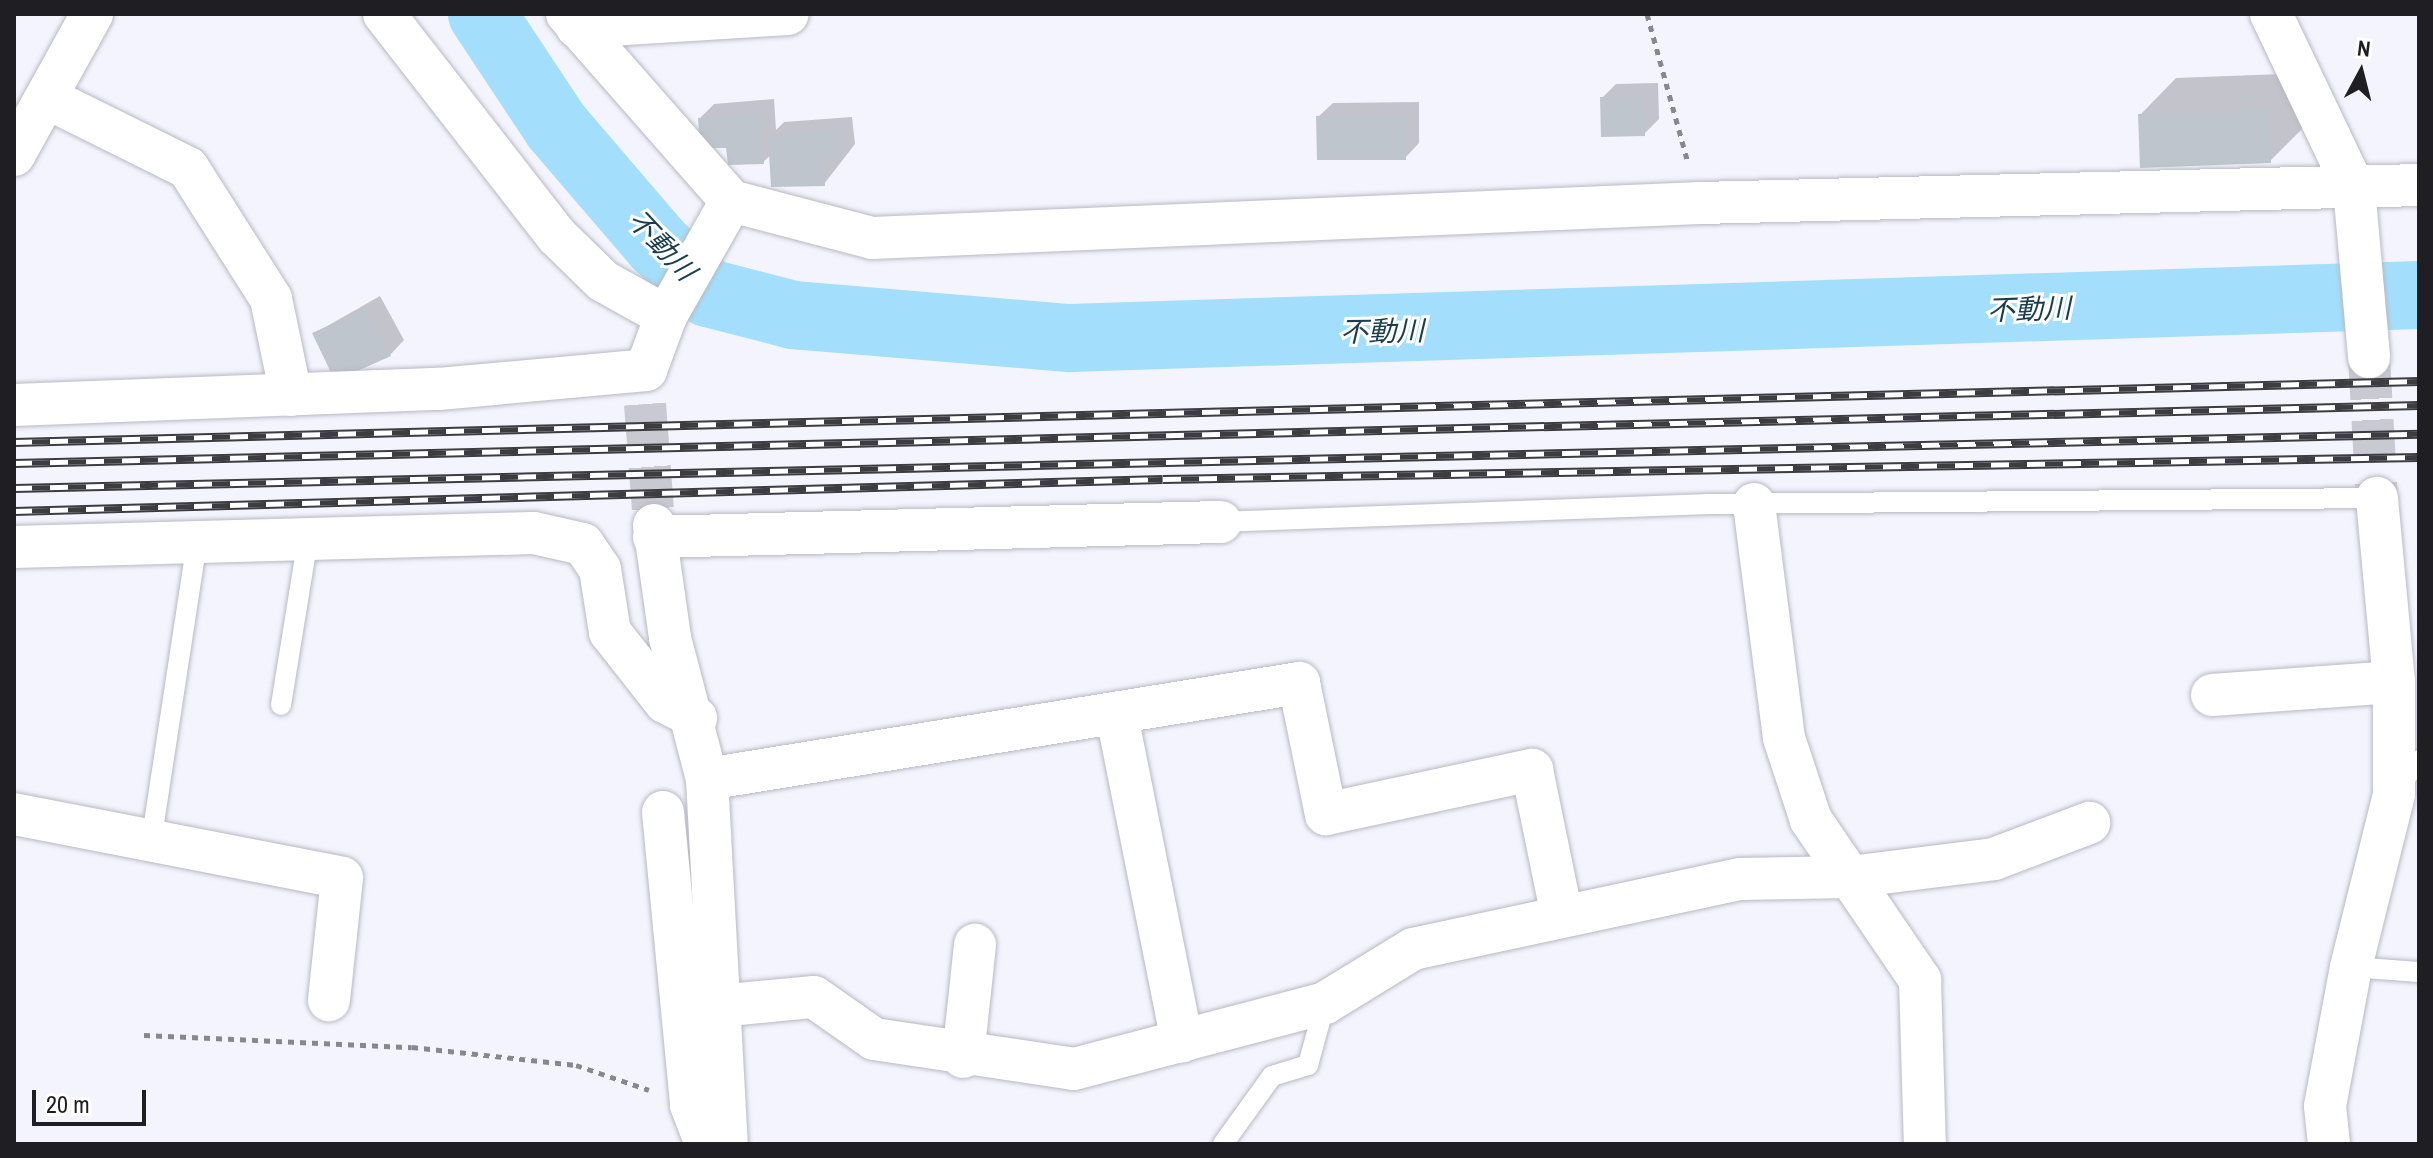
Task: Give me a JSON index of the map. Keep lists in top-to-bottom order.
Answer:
{
  "water": ["不動川"],
  "scale_bar": "20 m",
  "north": "top"
}
